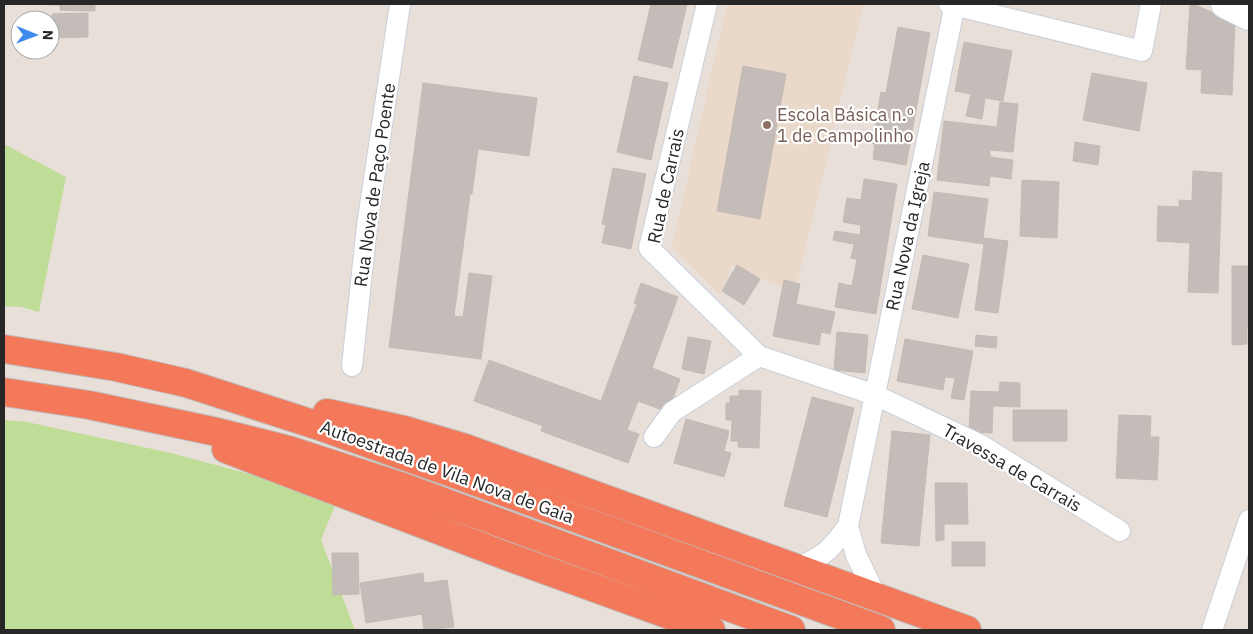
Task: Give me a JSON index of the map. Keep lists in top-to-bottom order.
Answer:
{
  "streets": {
    "highway": ["Autoestrada de Vila Nova de Gaia"],
    "street": [
      "Rua Nova de Paço Poente",
      "Rua de Carrais",
      "Rua Nova da Igreja",
      "Travessa de Carrais"
    ]
  },
  "crossings": [
    ["Rua de Carrais", "Rua Nova da Igreja"],
    ["Rua de Carrais", "Travessa de Carrais"],
    ["Rua Nova da Igreja", "Travessa de Carrais"]
  ],
  "places": ["Escola Básica n.º 1 de Campolinho"],
  "north": "right"
}
